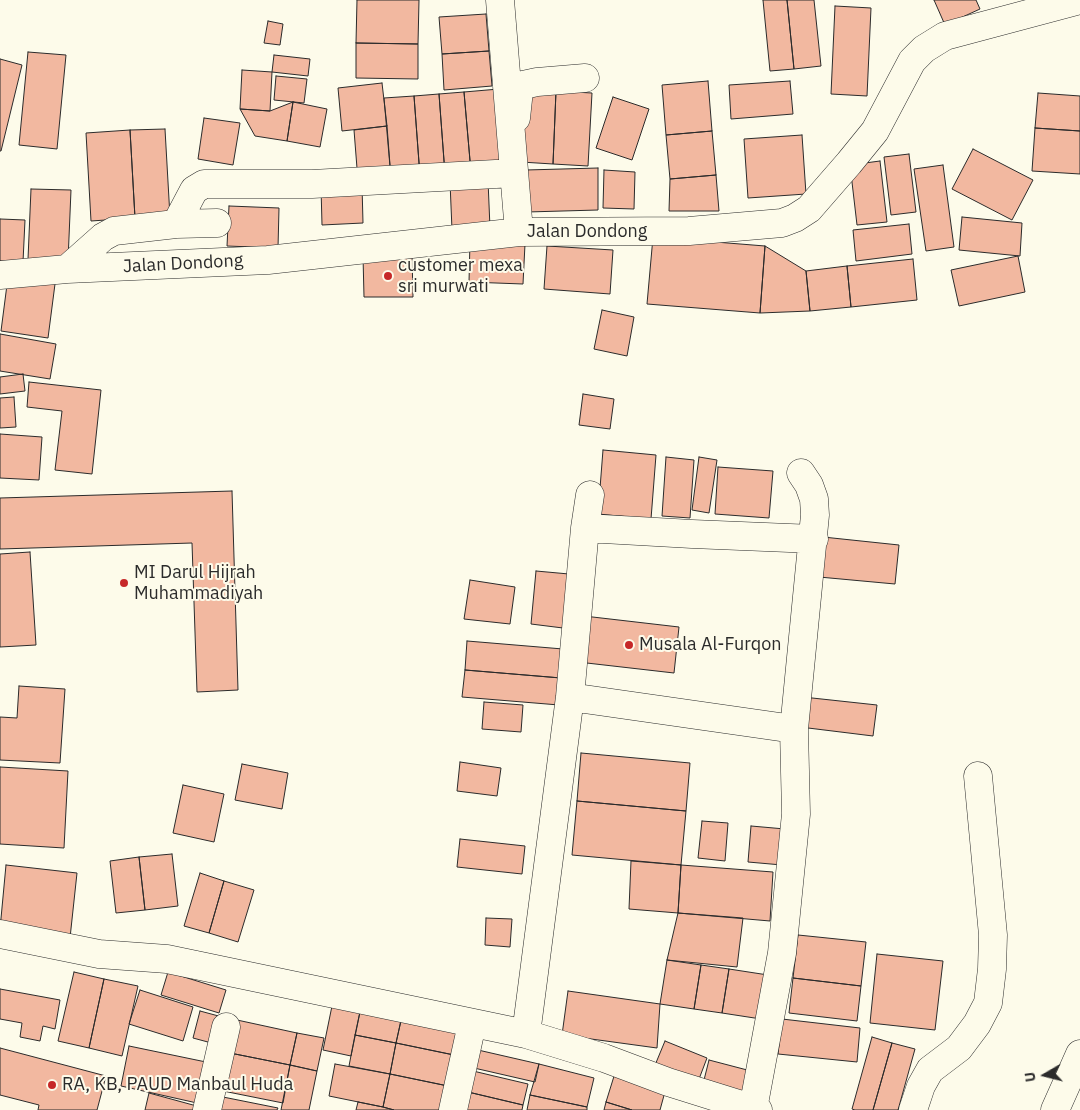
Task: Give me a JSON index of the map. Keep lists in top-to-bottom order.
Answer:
{
  "streets": {
    "street": ["Jalan Dondong"]
  },
  "places": [
    "customer mexa sri murwati",
    "MI Darul Hijrah Muhammadiyah",
    "Musala Al-Furqon",
    "RA, KB, PAUD Manbaul Huda"
  ],
  "north": "left"
}
